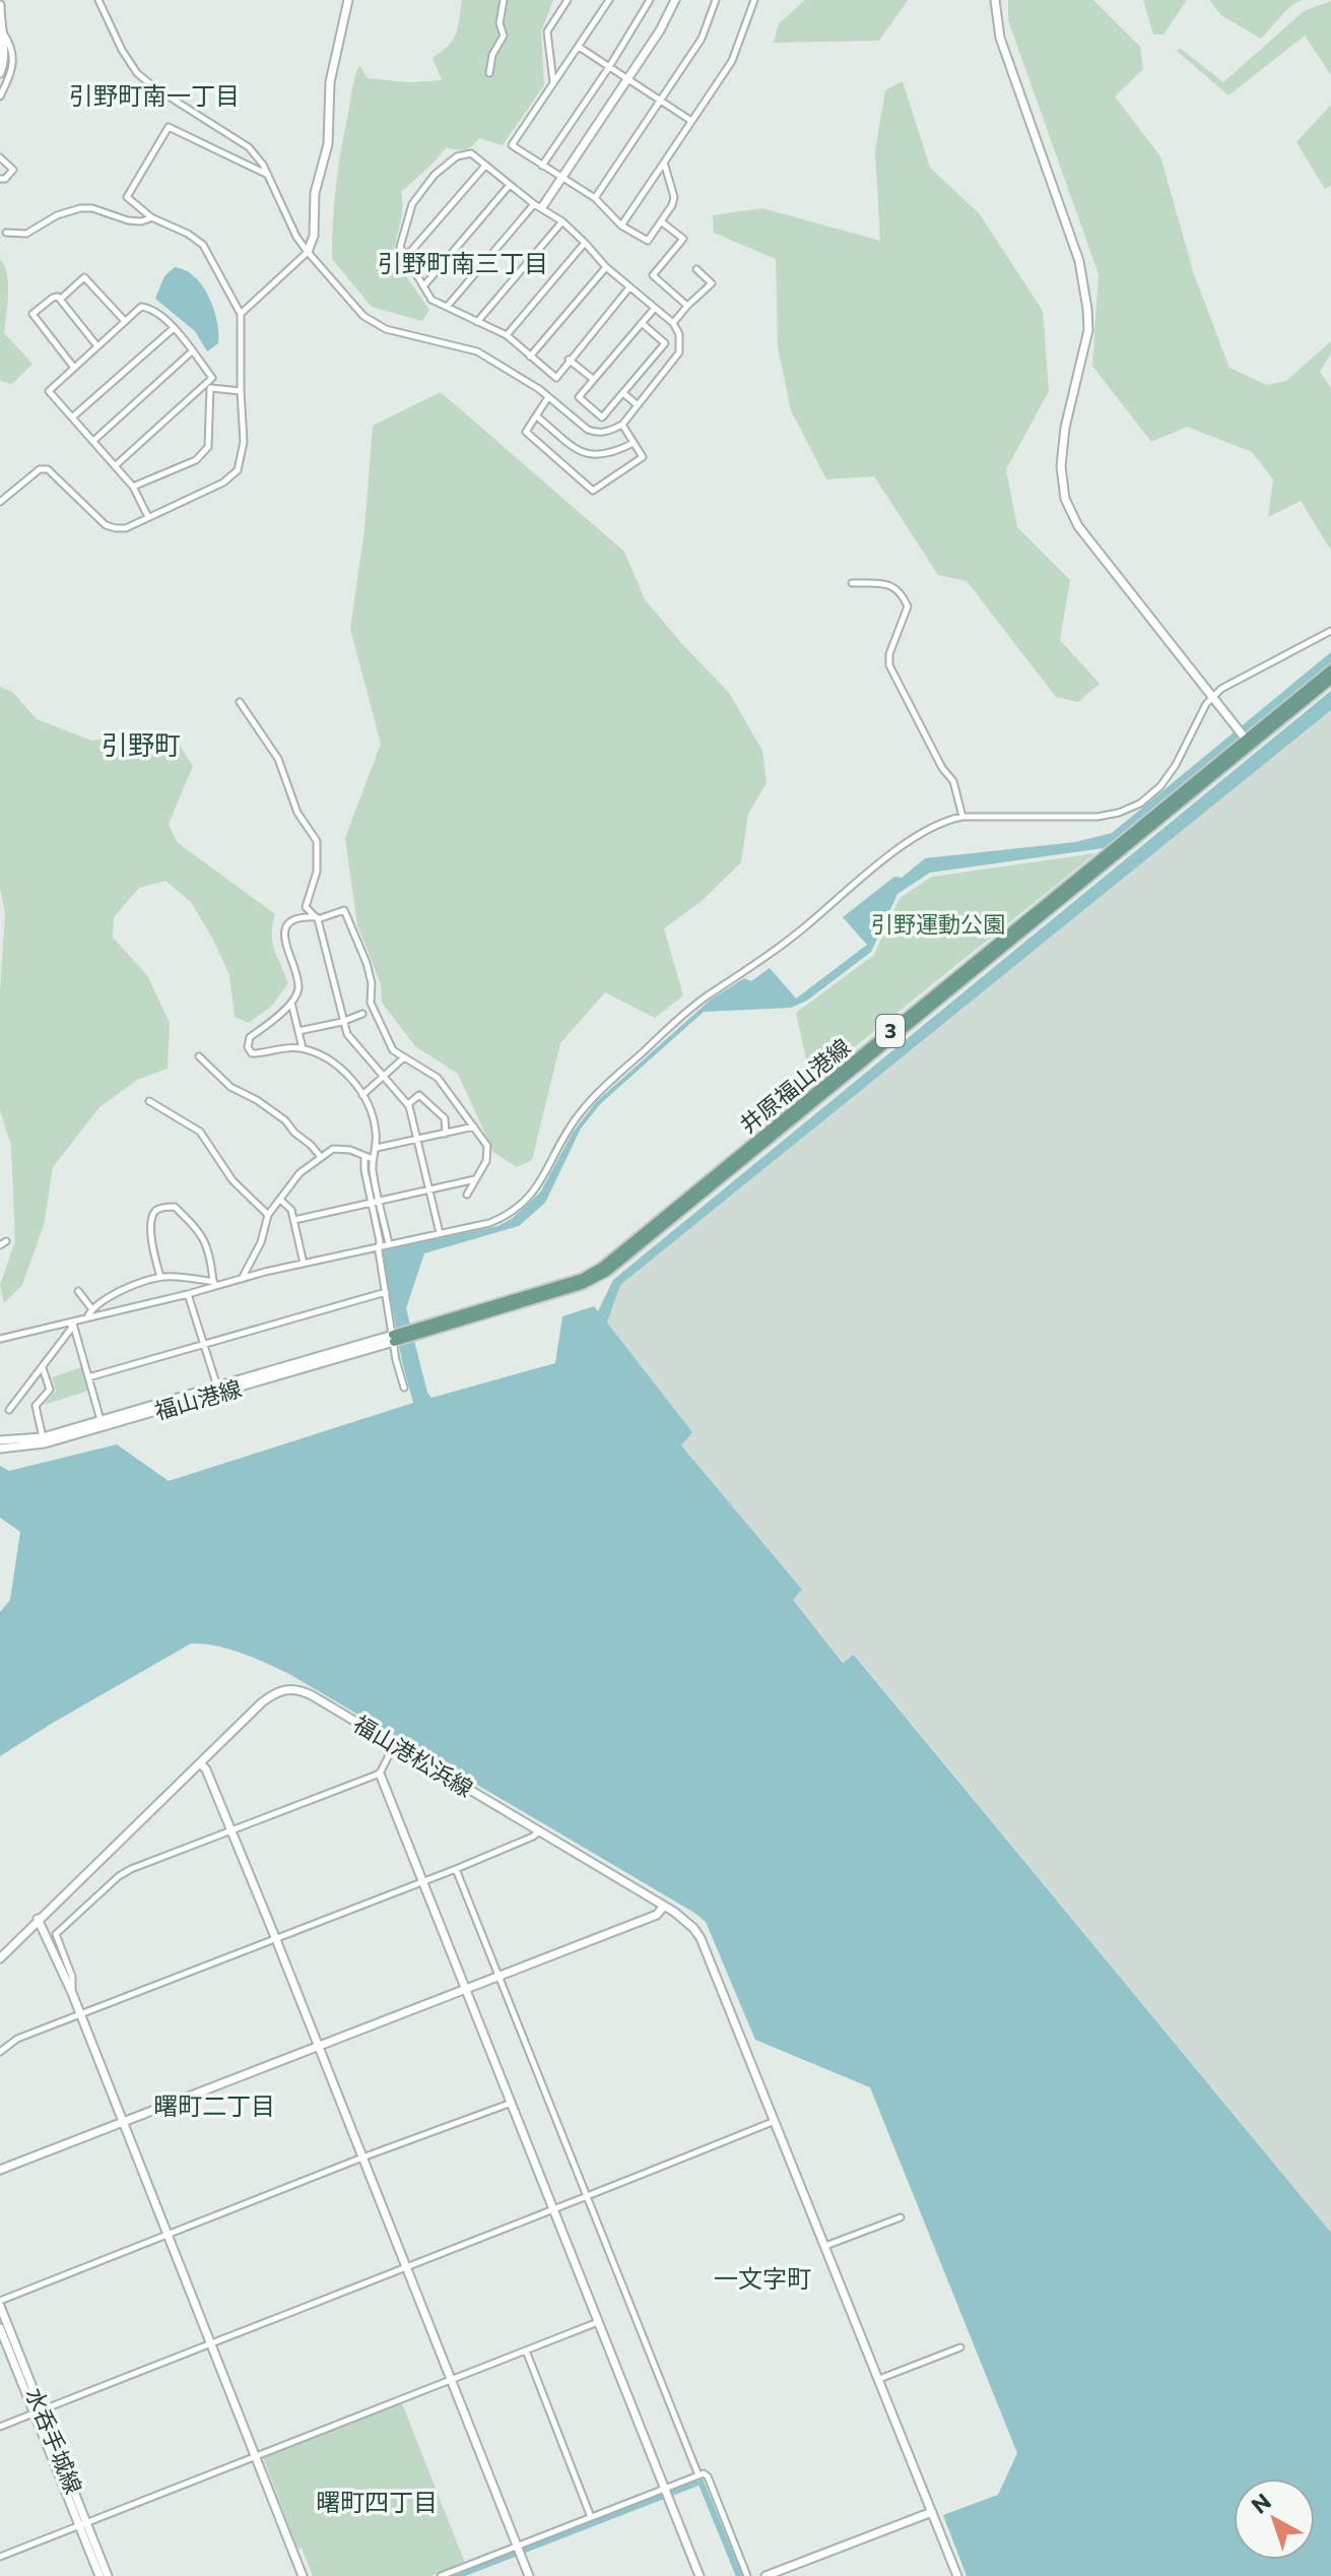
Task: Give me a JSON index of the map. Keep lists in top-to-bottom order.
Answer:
{
  "streets": {
    "main road": ["3", "井原福山港線"],
    "street": ["福山港線", "福山港松浜線", "水呑手城線"]
  },
  "crossings": [
    ["井原福山港線", "福山港線"]
  ],
  "districts": [
    "引野町南一丁目",
    "引野町南三丁目",
    "引野町",
    "曙町二丁目",
    "一文字町",
    "曙町四丁目"
  ],
  "parks": ["引野運動公園"],
  "north": "top left"
}
